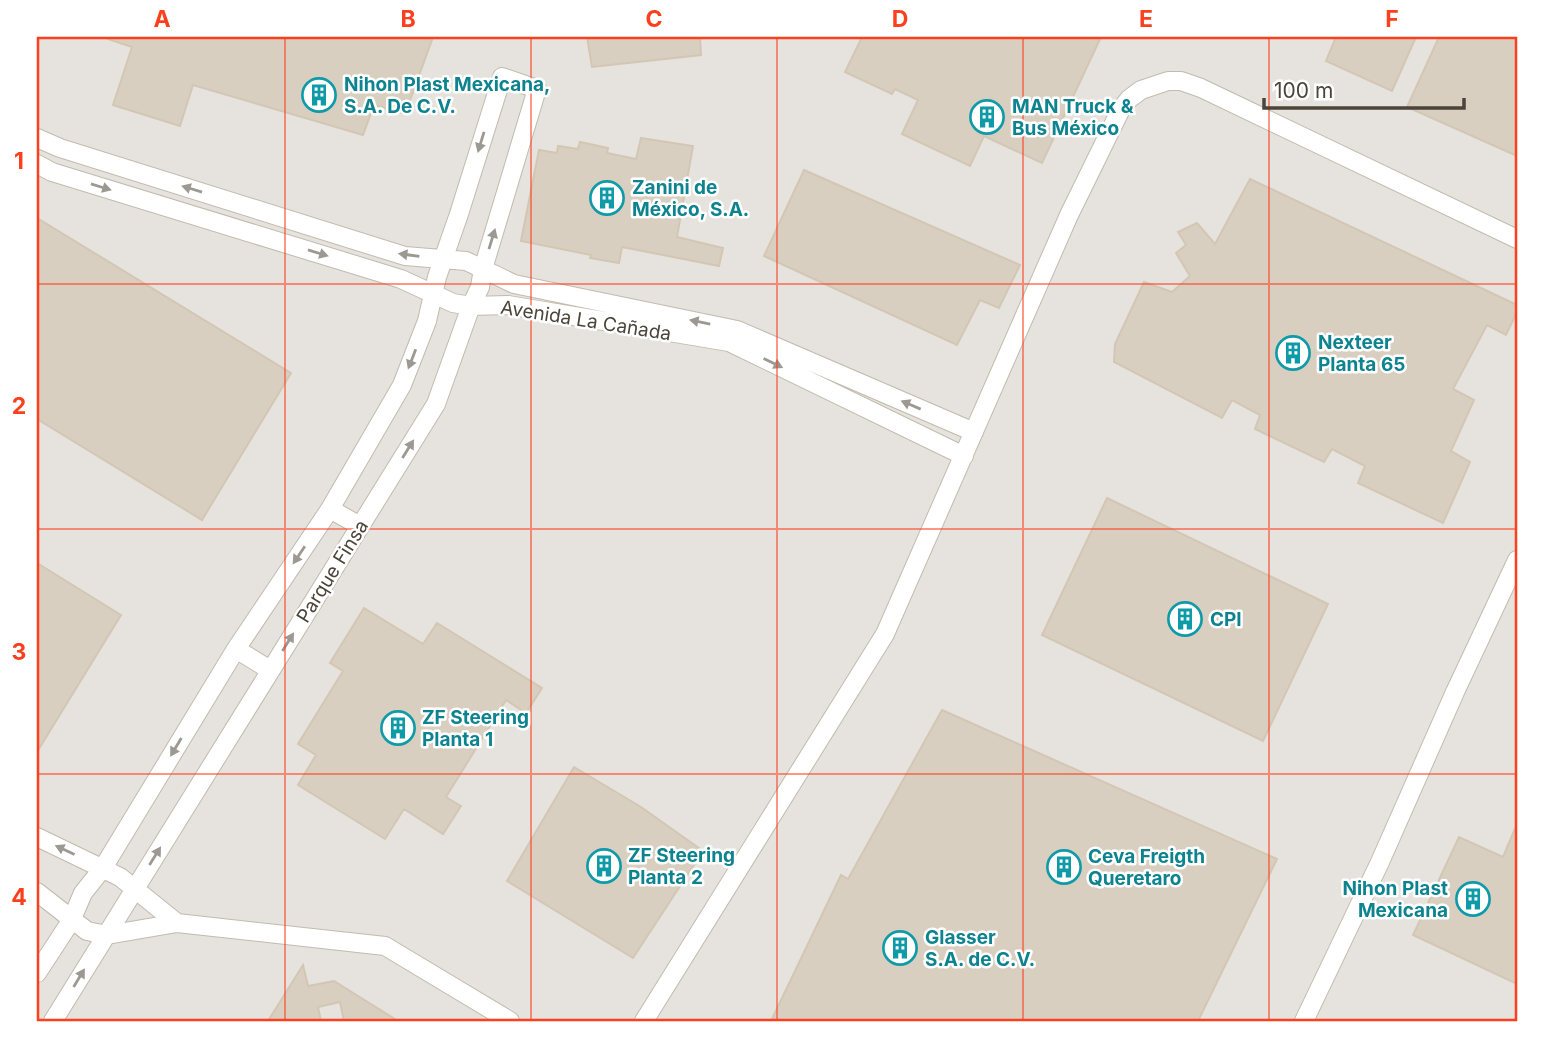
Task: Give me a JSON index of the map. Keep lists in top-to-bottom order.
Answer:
{
  "streets": {
    "street": ["Avenida La Cañada", "Parque Finsa"]
  },
  "crossings": [
    ["Avenida La Cañada", "Parque Finsa"]
  ],
  "places": {
    "building": [
      "Nihon Plast Mexicana, S.A. De C.V.",
      "MAN Truck & Bus México",
      "Zanini de México, S.A.",
      "Nexteer Planta 65",
      "CPI",
      "ZF Steering Planta 1",
      "ZF Steering Planta 2",
      "Ceva Freigth Queretaro",
      "Nihon Plast Mexicana",
      "Glasser S.A. de C.V."
    ]
  },
  "scale_bar": "100 m",
  "grid": {
    "columns": [
      "A",
      "B",
      "C",
      "D",
      "E",
      "F"
    ],
    "rows": [
      "1",
      "2",
      "3",
      "4"
    ]
  }
}
